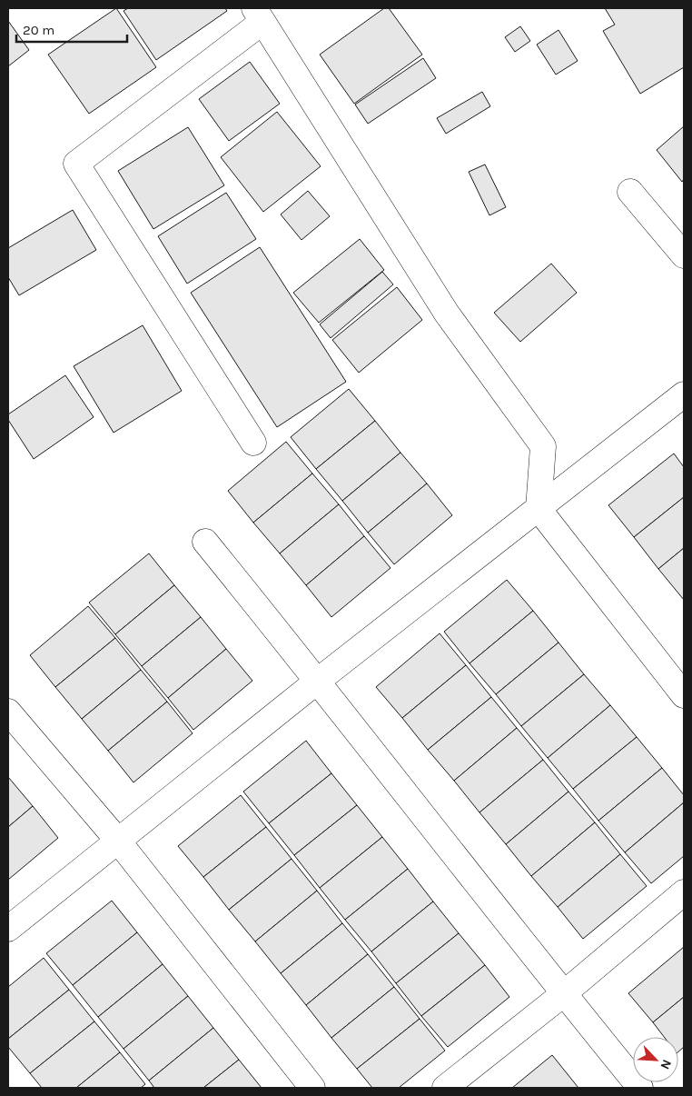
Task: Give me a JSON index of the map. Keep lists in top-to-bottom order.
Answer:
{
  "scale_bar": "20 m",
  "north": "bottom right"
}
